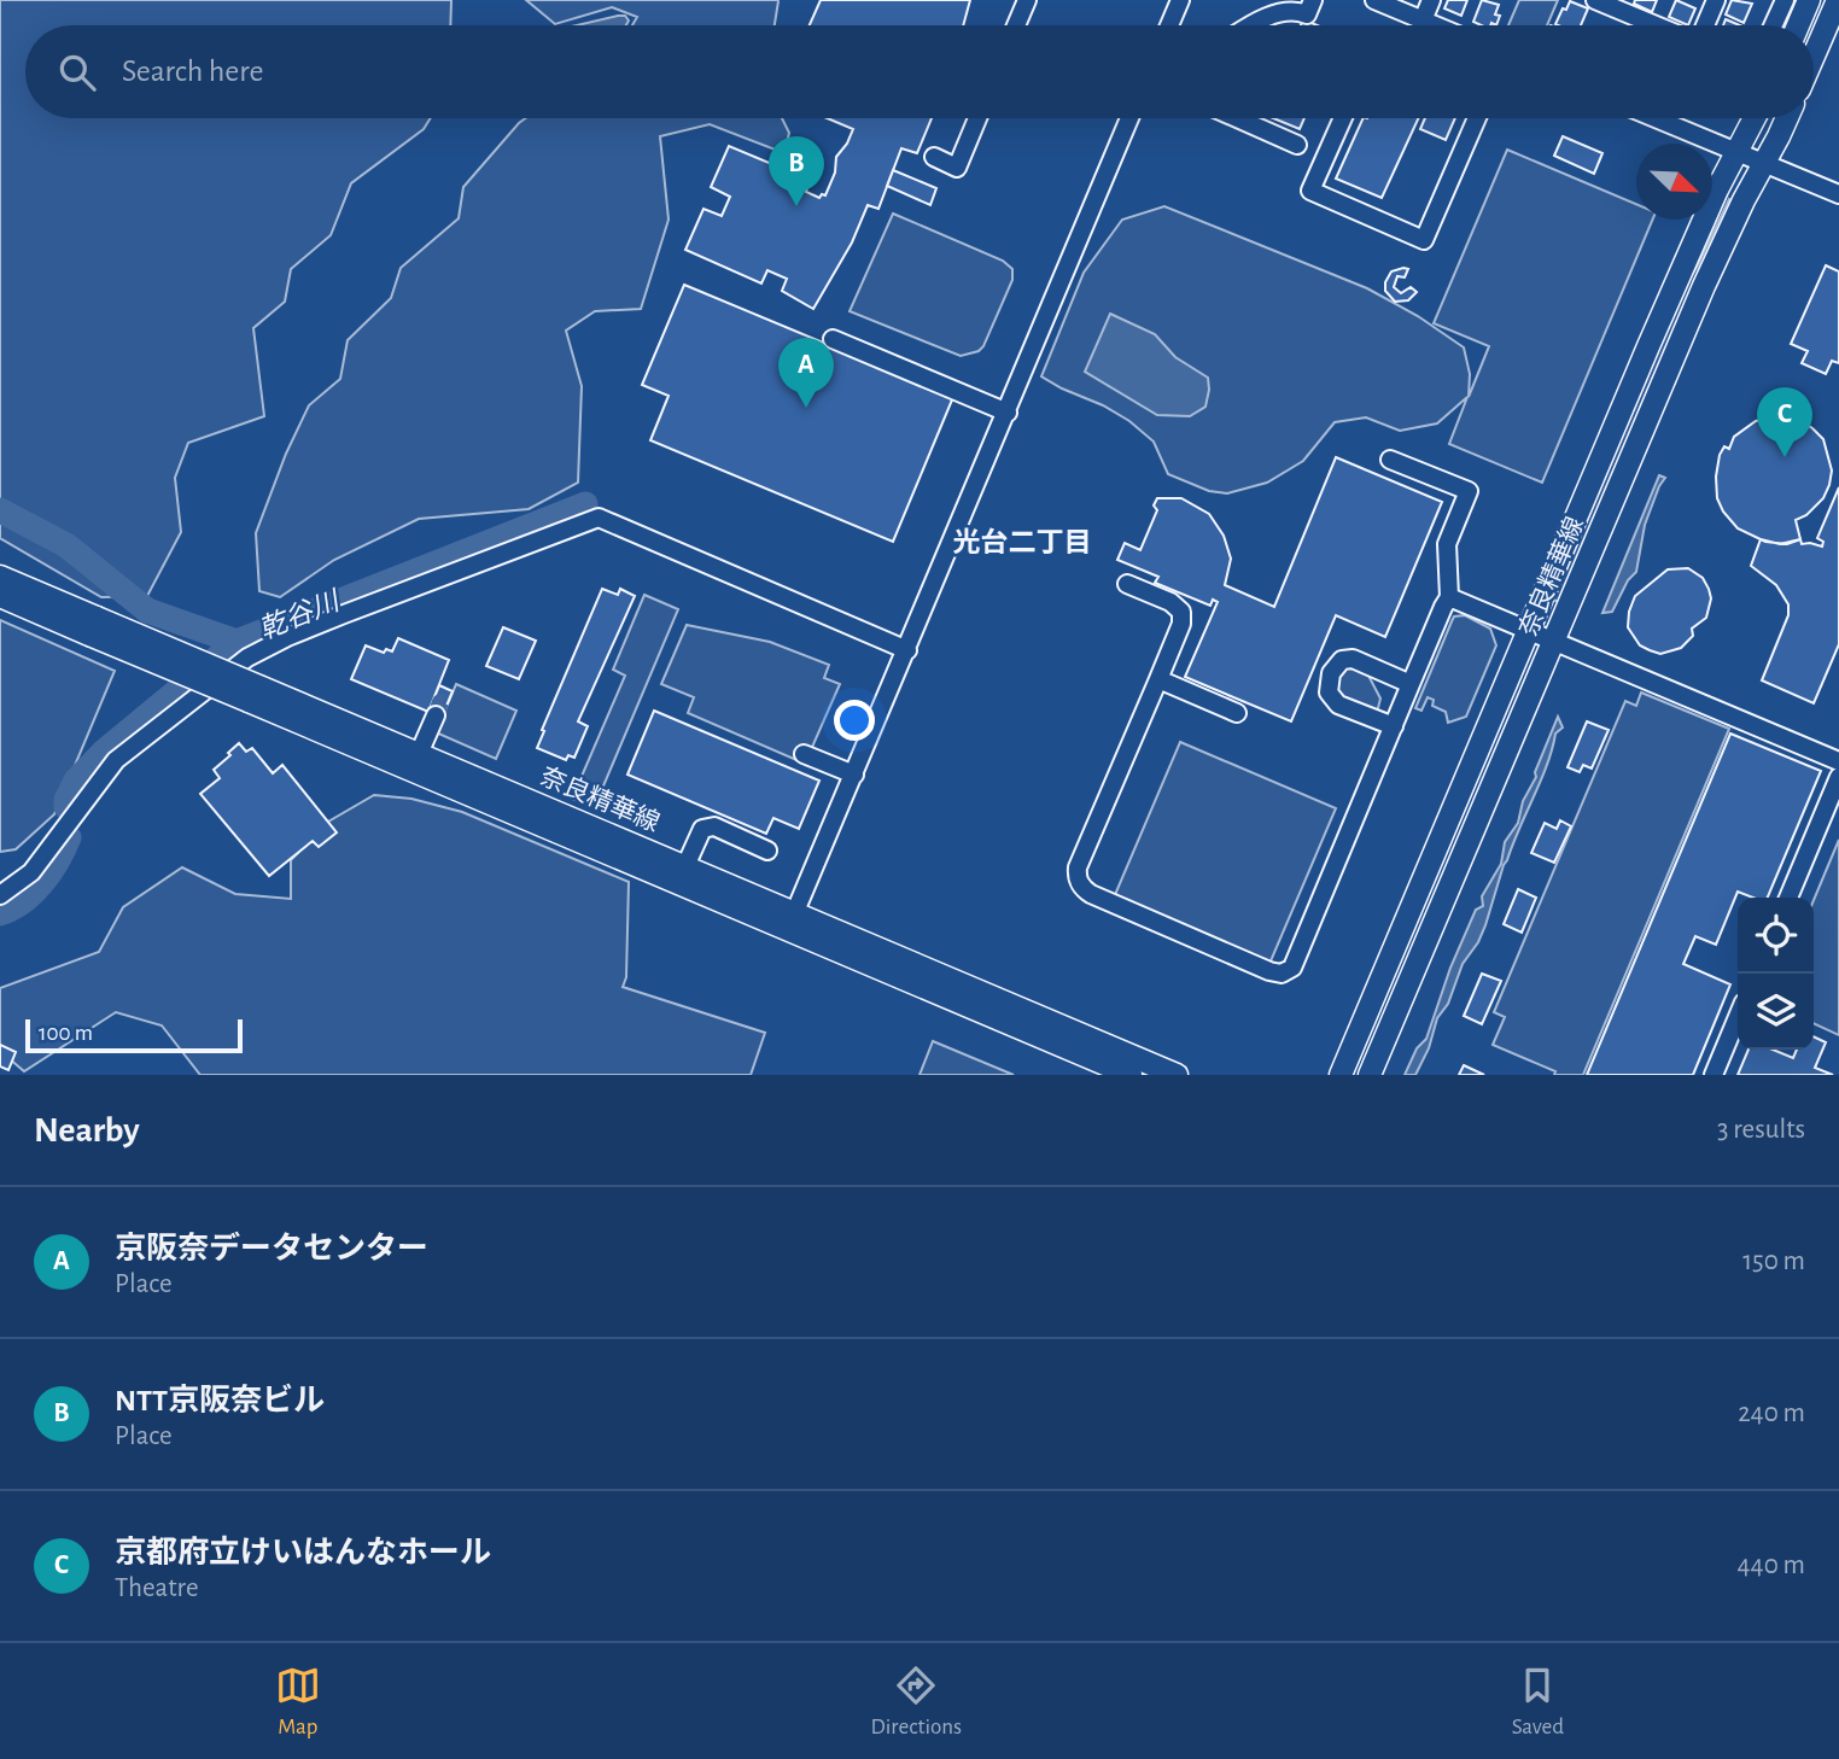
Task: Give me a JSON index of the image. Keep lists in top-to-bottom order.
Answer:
{
  "streets": {
    "main road": ["奈良精華線"]
  },
  "districts": ["光台二丁目"],
  "water": ["乾谷川"],
  "scale_bar": "100 m",
  "north": "bottom right",
  "page": {
    "search": "Search here",
    "pins": ["B", "A", "C"],
    "scale": "100 m",
    "heading": ["Nearby", "3 results"],
    "list": [
      {
        "mark": "A",
        "name": "京阪奈データセンター",
        "note": "Place",
        "value": "150 m"
      },
      {
        "mark": "B",
        "name": "NTT京阪奈ビル",
        "note": "Place",
        "value": "240 m"
      },
      {
        "mark": "C",
        "name": "京都府立けいはんなホール",
        "note": "Theatre",
        "value": "440 m"
      }
    ],
    "nav": ["Map", "Directions", "Saved"]
  }
}
